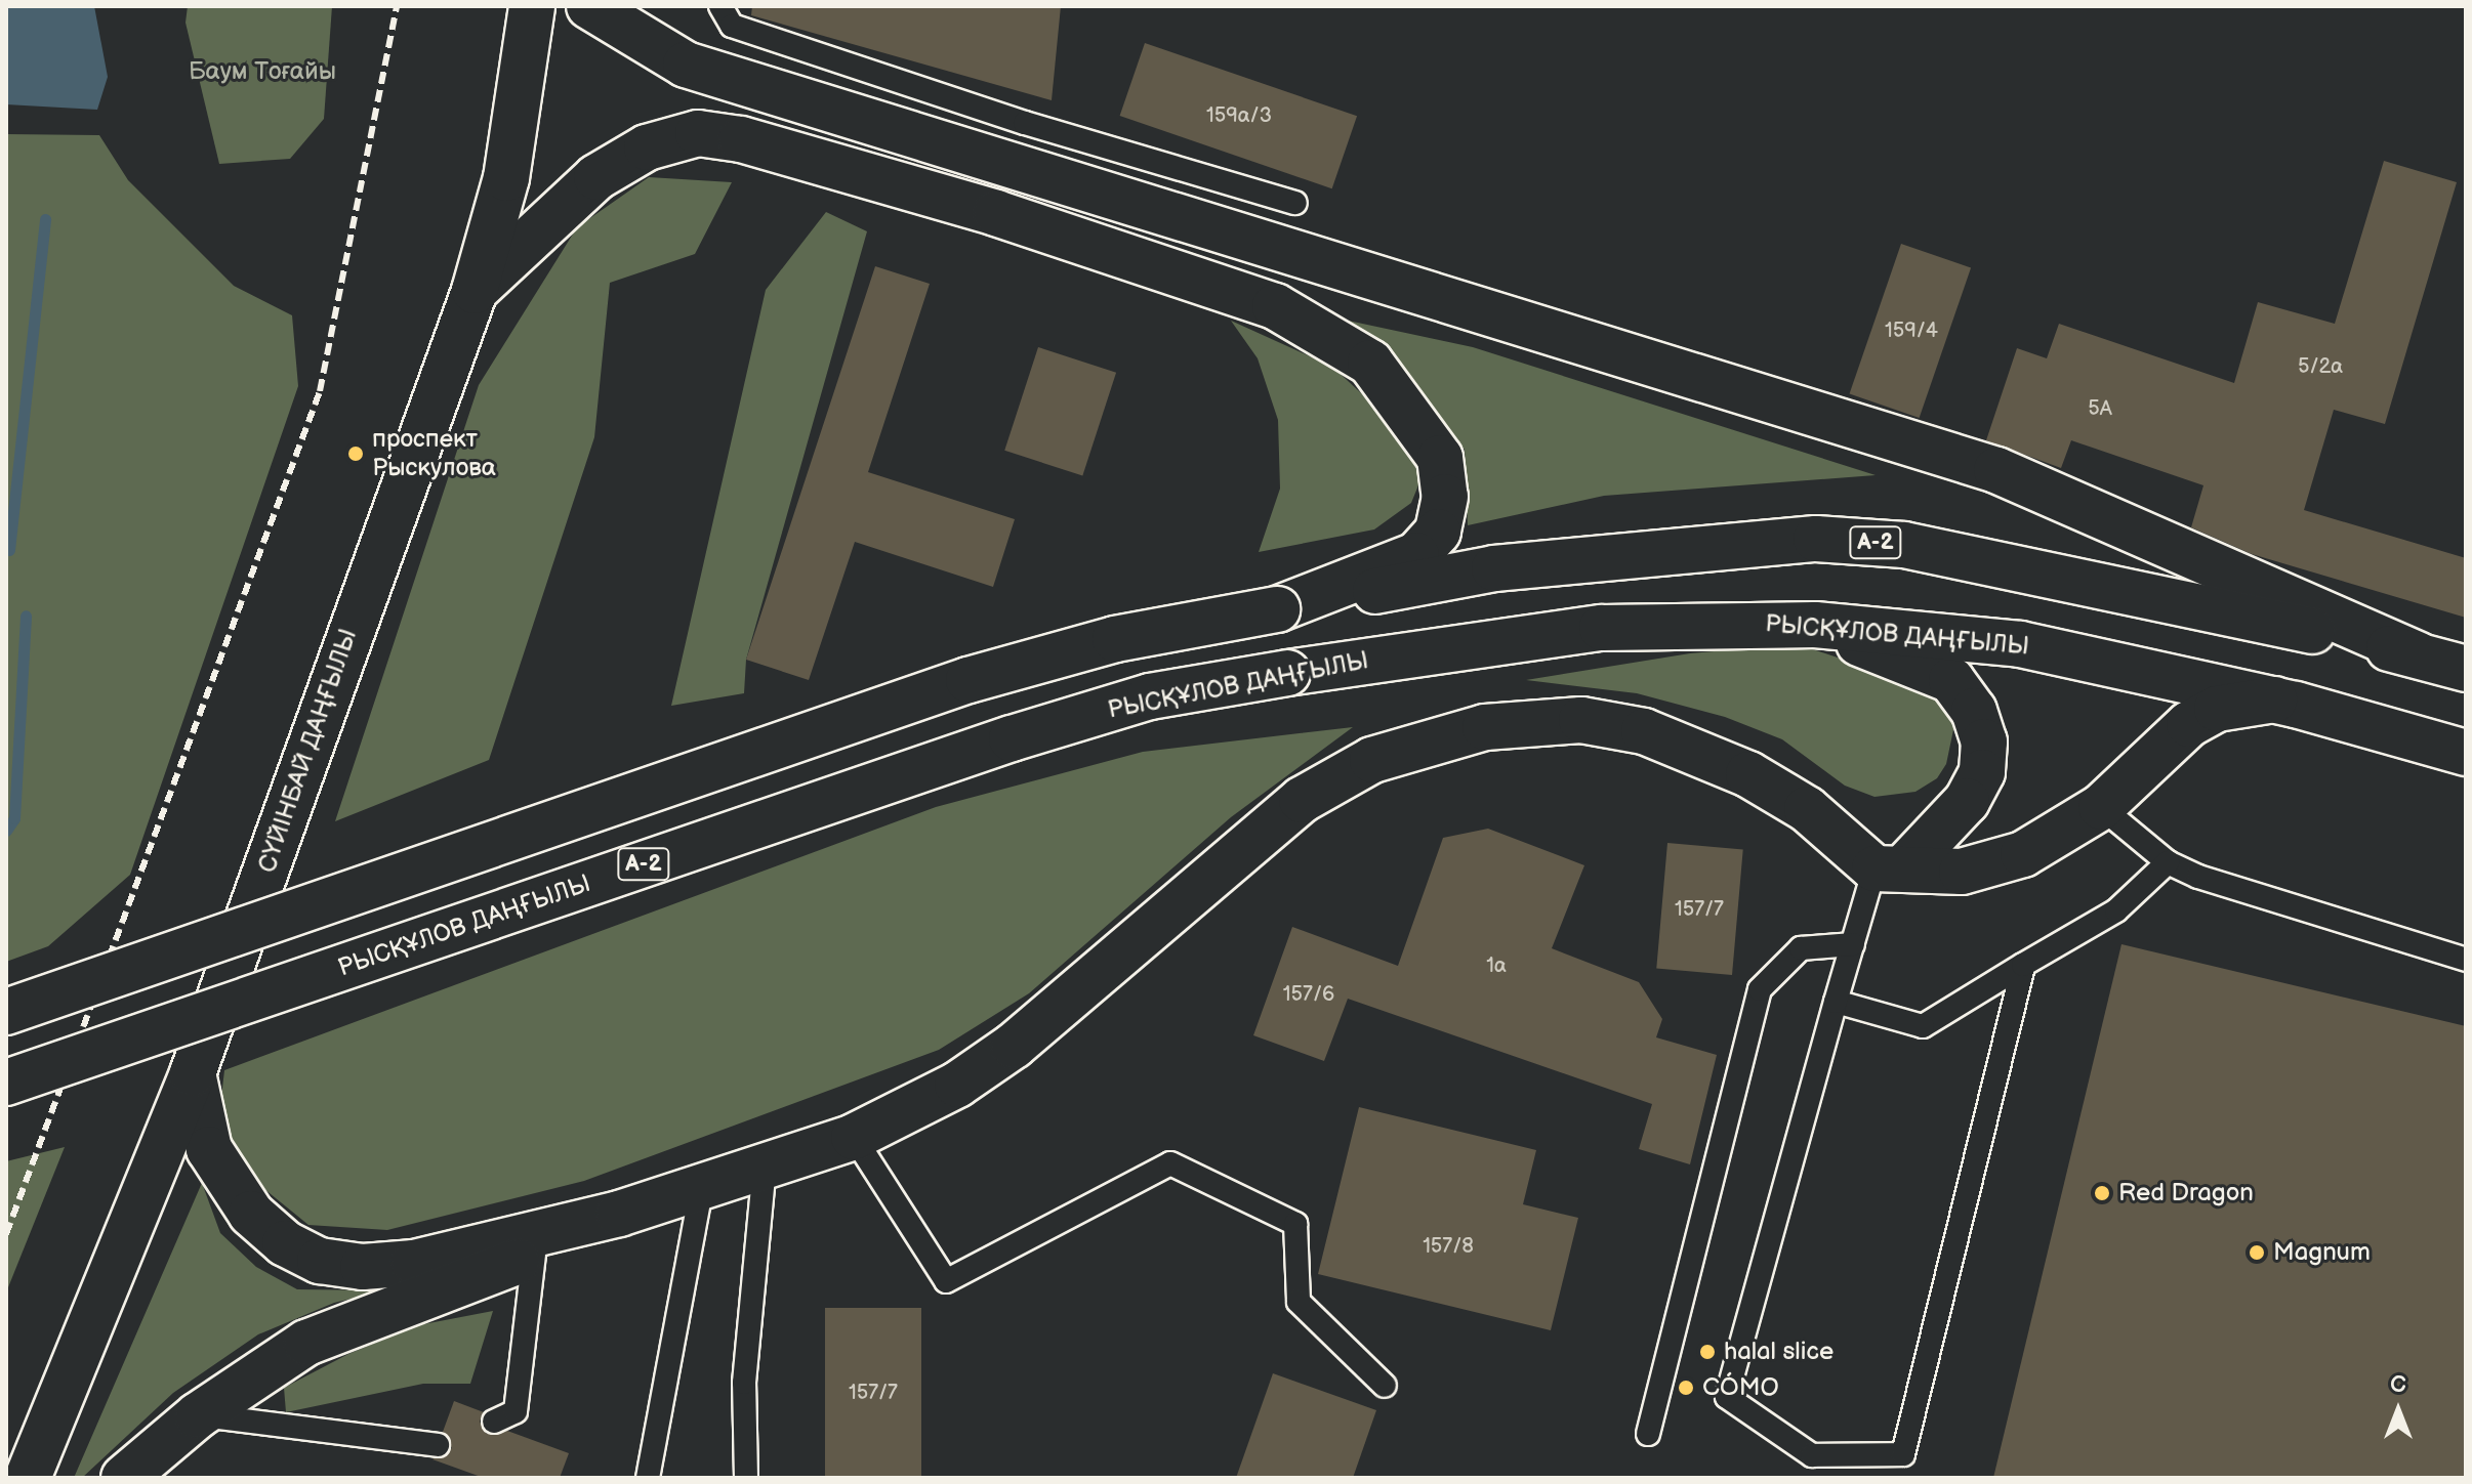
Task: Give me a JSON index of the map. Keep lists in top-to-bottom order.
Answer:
{
  "streets": {
    "main road": ["A-2", "РЫСҚҰЛОВ ДАҢҒЫЛЫ", "СҮЙІНБАЙ ДАҢҒЫЛЫ"]
  },
  "parks": ["Баум Тоғайы"],
  "places": [
    "проспект Рыскулова",
    "Red Dragon",
    "Magnum",
    "halal slice",
    "CÓMO"
  ],
  "house_numbers": [
    "159а/3",
    "159/4",
    "5/2а",
    "5А",
    "157/7",
    "1а",
    "157/6",
    "157/8",
    "157/7"
  ],
  "north": "top"
}
